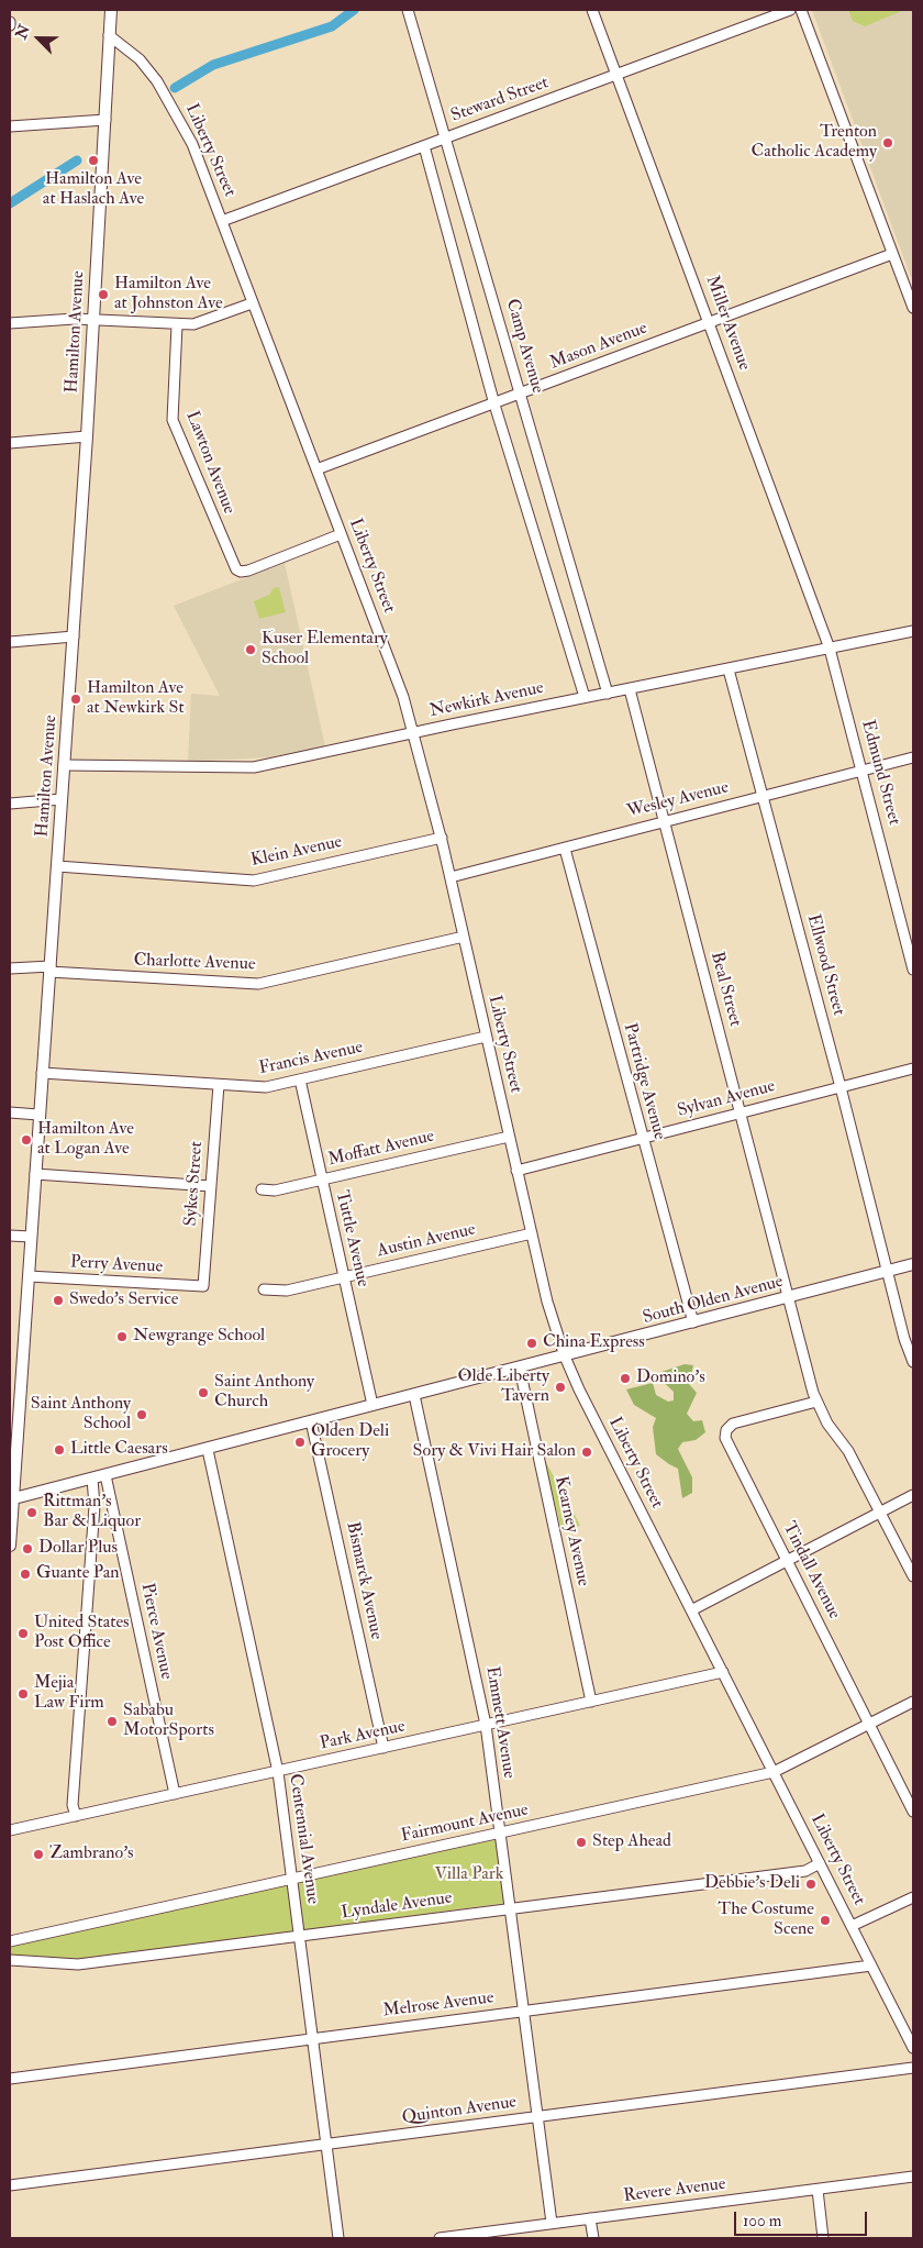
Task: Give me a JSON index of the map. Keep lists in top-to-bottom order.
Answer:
{
  "streets": {
    "main road": ["Hamilton Avenue", "South Olden Avenue"],
    "street": [
      "Steward Street",
      "Liberty Street",
      "Miller Avenue",
      "Camp Avenue",
      "Mason Avenue",
      "Lawton Avenue",
      "Newkirk Avenue",
      "Edmund Street",
      "Wesley Avenue",
      "Klein Avenue",
      "Charlotte Avenue",
      "Ellwood Street",
      "Beal Street",
      "Francis Avenue",
      "Partridge Avenue",
      "Sylvan Avenue",
      "Moffatt Avenue",
      "Sykes Street",
      "Tuttle Avenue",
      "Austin Avenue",
      "Perry Avenue",
      "Kearney Avenue",
      "Tindall Avenue",
      "Bismarck Avenue",
      "Pierce Avenue",
      "Emmett Avenue",
      "Park Avenue",
      "Fairmount Avenue",
      "Centennial Avenue",
      "Lyndale Avenue",
      "Melrose Avenue",
      "Quinton Avenue",
      "Revere Avenue"
    ]
  },
  "crossings": [
    ["Steward Street", "Liberty Street"],
    ["Steward Street", "Miller Avenue"],
    ["Steward Street", "Camp Avenue"],
    ["Liberty Street", "Hamilton Avenue"],
    ["Liberty Street", "Mason Avenue"],
    ["Liberty Street", "Lawton Avenue"],
    ["Liberty Street", "Newkirk Avenue"],
    ["Liberty Street", "Wesley Avenue"],
    ["Liberty Street", "Klein Avenue"],
    ["Liberty Street", "Charlotte Avenue"],
    ["Liberty Street", "Francis Avenue"],
    ["Liberty Street", "Sylvan Avenue"],
    ["Liberty Street", "Moffatt Avenue"],
    ["Liberty Street", "Austin Avenue"],
    ["Liberty Street", "South Olden Avenue"],
    ["Liberty Street", "Park Avenue"],
    ["Liberty Street", "Fairmount Avenue"],
    ["Liberty Street", "Lyndale Avenue"],
    ["Liberty Street", "Melrose Avenue"],
    ["Miller Avenue", "Mason Avenue"],
    ["Miller Avenue", "Newkirk Avenue"],
    ["Miller Avenue", "Edmund Street"],
    ["Hamilton Avenue", "Newkirk Avenue"],
    ["Hamilton Avenue", "Klein Avenue"],
    ["Hamilton Avenue", "Charlotte Avenue"],
    ["Hamilton Avenue", "Francis Avenue"],
    ["Hamilton Avenue", "Perry Avenue"],
    ["Hamilton Avenue", "South Olden Avenue"],
    ["Camp Avenue", "Mason Avenue"],
    ["Camp Avenue", "Newkirk Avenue"],
    ["Newkirk Avenue", "Edmund Street"],
    ["Newkirk Avenue", "Ellwood Street"],
    ["Newkirk Avenue", "Beal Street"],
    ["Edmund Street", "Wesley Avenue"],
    ["Wesley Avenue", "Ellwood Street"],
    ["Wesley Avenue", "Beal Street"],
    ["Wesley Avenue", "Partridge Avenue"],
    ["Ellwood Street", "Sylvan Avenue"],
    ["Ellwood Street", "South Olden Avenue"],
    ["Beal Street", "Sylvan Avenue"],
    ["Beal Street", "South Olden Avenue"],
    ["Beal Street", "Tindall Avenue"],
    ["Francis Avenue", "Sykes Street"],
    ["Francis Avenue", "Tuttle Avenue"],
    ["Partridge Avenue", "Sylvan Avenue"],
    ["Partridge Avenue", "South Olden Avenue"],
    ["Moffatt Avenue", "Tuttle Avenue"],
    ["Sykes Street", "Perry Avenue"],
    ["Tuttle Avenue", "Austin Avenue"],
    ["Tuttle Avenue", "South Olden Avenue"],
    ["South Olden Avenue", "Kearney Avenue"],
    ["South Olden Avenue", "Bismarck Avenue"],
    ["South Olden Avenue", "Pierce Avenue"],
    ["South Olden Avenue", "Emmett Avenue"],
    ["South Olden Avenue", "Centennial Avenue"],
    ["Kearney Avenue", "Park Avenue"],
    ["Tindall Avenue", "Fairmount Avenue"],
    ["Bismarck Avenue", "Park Avenue"],
    ["Pierce Avenue", "Park Avenue"],
    ["Emmett Avenue", "Park Avenue"],
    ["Emmett Avenue", "Fairmount Avenue"],
    ["Emmett Avenue", "Lyndale Avenue"],
    ["Emmett Avenue", "Melrose Avenue"],
    ["Emmett Avenue", "Quinton Avenue"],
    ["Emmett Avenue", "Revere Avenue"],
    ["Park Avenue", "Centennial Avenue"],
    ["Fairmount Avenue", "Centennial Avenue"],
    ["Centennial Avenue", "Lyndale Avenue"],
    ["Centennial Avenue", "Melrose Avenue"],
    ["Centennial Avenue", "Quinton Avenue"]
  ],
  "parks": ["Villa Park"],
  "places": [
    "Trenton Catholic Academy",
    "Hamilton Ave at Haslach Ave",
    "Hamilton Ave at Johnston Ave",
    "Kuser Elementary School",
    "Hamilton Ave at Newkirk St",
    "Hamilton Ave at Logan Ave",
    "Swedo's Service",
    "Newgrange School",
    "China Express",
    "Domino's",
    "Olde Liberty Tavern",
    "Saint Anthony Church",
    "Saint Anthony School",
    "Olden Deli Grocery",
    "Little Caesars",
    "Sory & Vivi Hair Salon",
    "Rittman's Bar & Liquor",
    "Dollar Plus",
    "Guante Pan",
    "United States Post Office",
    "Mejia Law Firm",
    "Sababu MotorSports",
    "Step Ahead",
    "Zambrano's",
    "Debbie's Deli",
    "The Costume Scene"
  ],
  "scale_bar": "100 m",
  "north": "top left"
}
